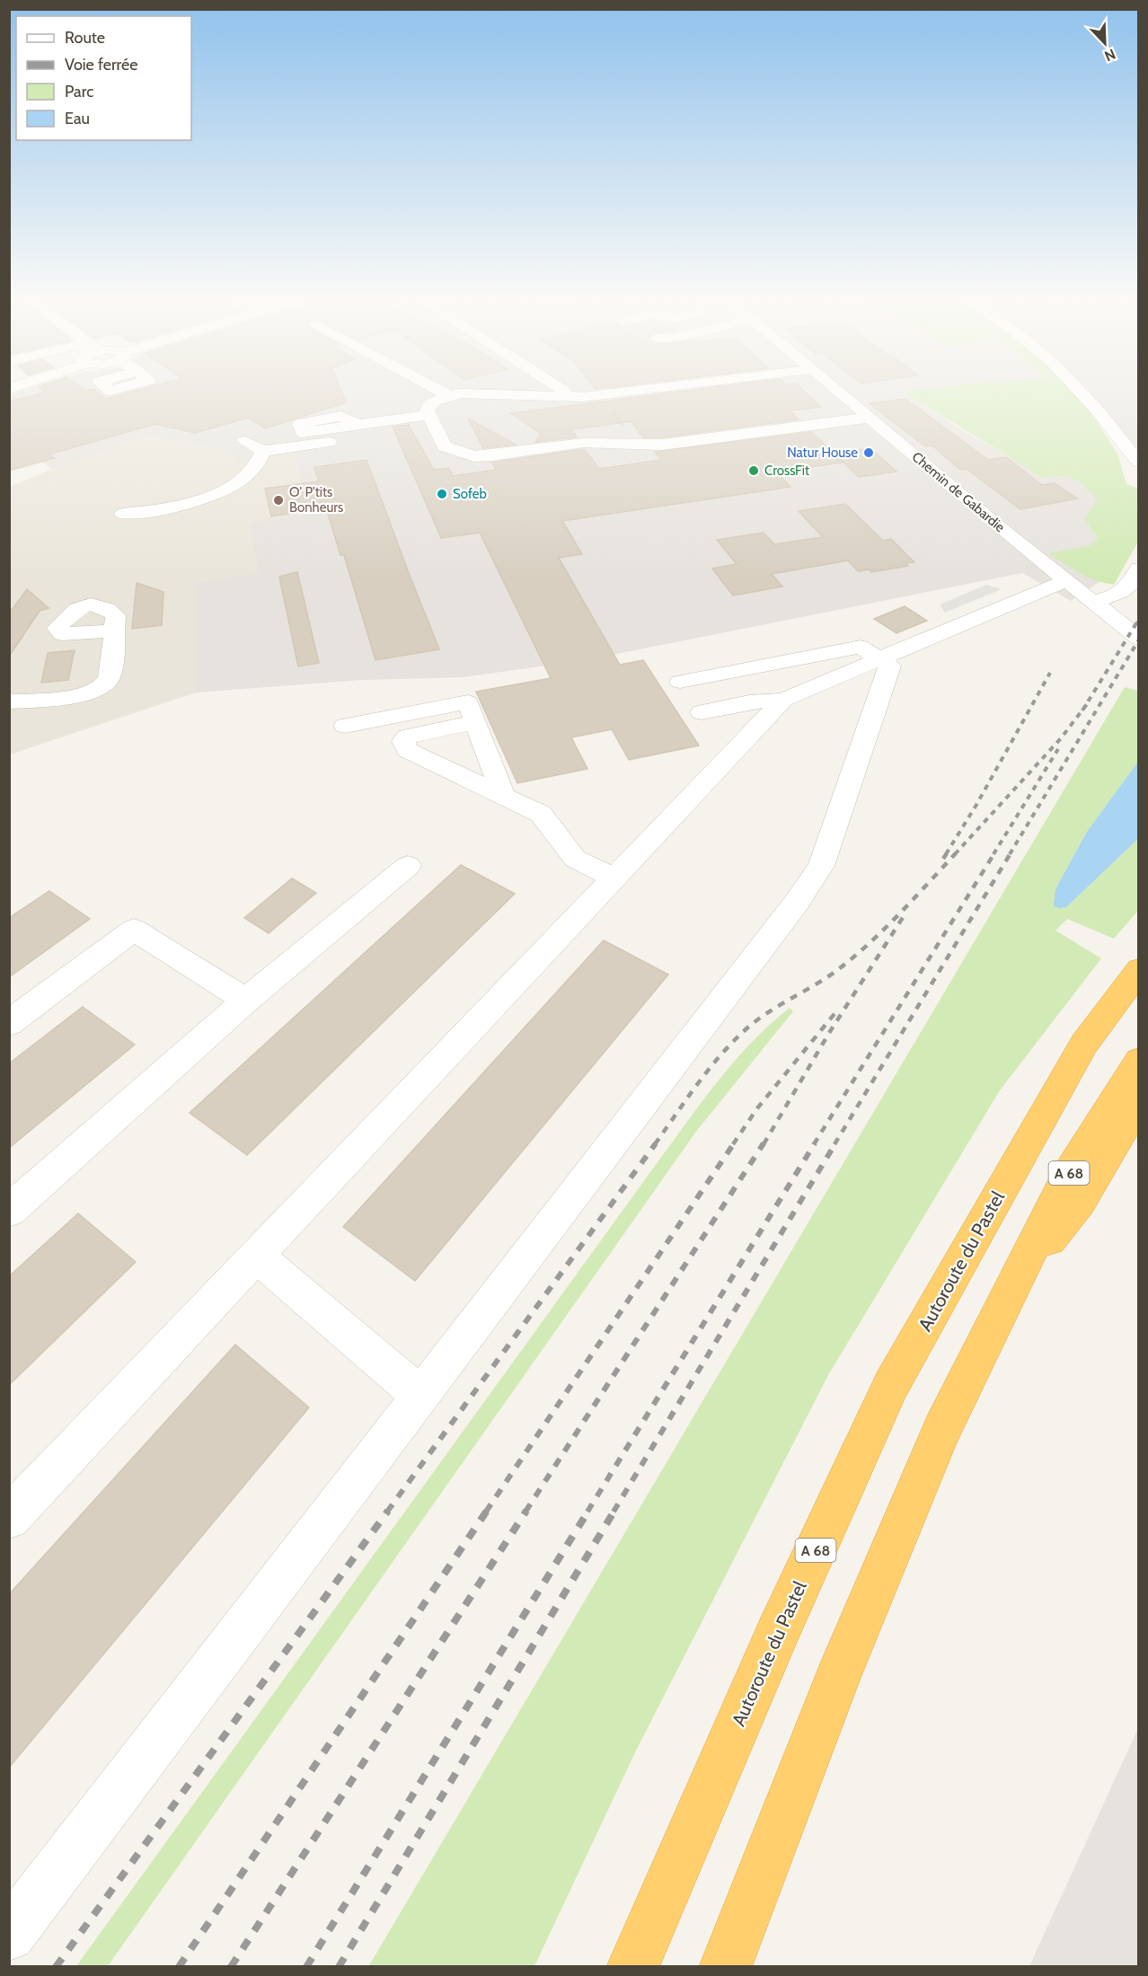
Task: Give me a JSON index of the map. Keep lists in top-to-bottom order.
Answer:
{
  "streets": {
    "highway": ["A 68", "Autoroute du Pastel"],
    "street": ["Chemin de Gabardie"]
  },
  "crossings": [
    ["A 68", "Autoroute du Pastel"]
  ],
  "places": [
    "Natur House",
    "CrossFit",
    "Sofeb",
    "O' P'tits Bonheurs"
  ],
  "legend": [
    "Route",
    "Voie ferrée",
    "Parc",
    "Eau"
  ],
  "north": "bottom right"
}
